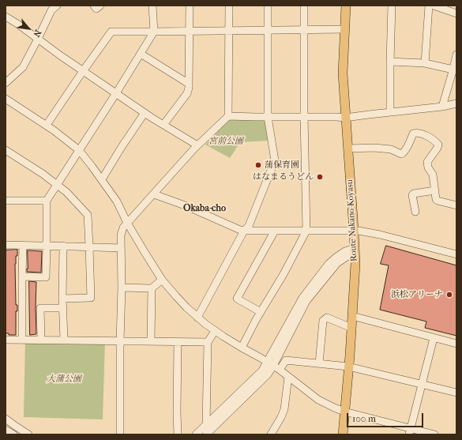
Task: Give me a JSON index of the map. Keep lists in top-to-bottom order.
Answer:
{
  "streets": {
    "main road": ["Route Nakano-Koyasu"]
  },
  "districts": ["Okaba-cho"],
  "parks": ["宮前公園", "大蒲公園"],
  "places": ["蒲保育園", "はなまるうどん", "浜松アリーナ"],
  "scale_bar": "100 m",
  "north": "bottom right"
}
